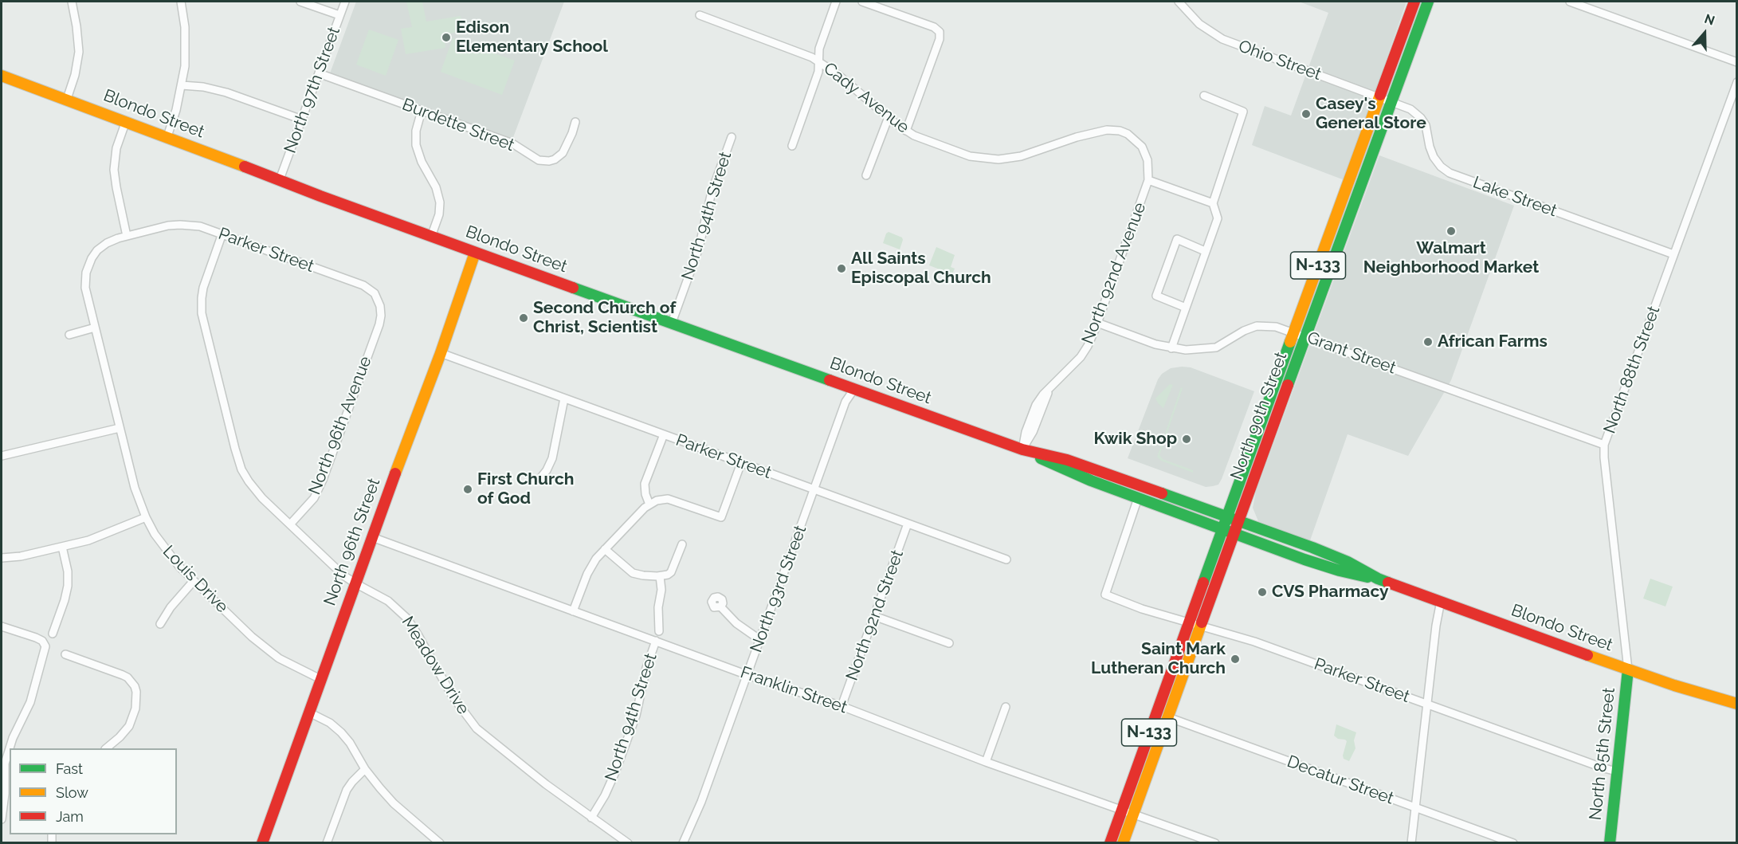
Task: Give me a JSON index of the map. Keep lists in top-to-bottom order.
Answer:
{
  "streets": {
    "main road": [
      "Blondo Street",
      "N-133",
      "North 90th Street",
      "North 96th Street",
      "North 85th Street"
    ],
    "street": [
      "Ohio Street",
      "North 97th Street",
      "Cady Avenue",
      "Burdette Street",
      "Lake Street",
      "North 94th Street",
      "Parker Street",
      "North 92nd Avenue",
      "Grant Street",
      "North 88th Street",
      "North 96th Avenue",
      "Louis Drive",
      "North 93rd Street",
      "North 92nd Street",
      "Meadow Drive",
      "Franklin Street",
      "Decatur Street"
    ]
  },
  "crossings": [
    ["Ohio Street", "Lake Street"],
    ["Ohio Street", "North 90th Street"],
    ["North 97th Street", "Blondo Street"],
    ["North 97th Street", "Burdette Street"],
    ["Cady Avenue", "North 92nd Avenue"],
    ["Blondo Street", "North 94th Street"],
    ["Blondo Street", "Parker Street"],
    ["Blondo Street", "North 92nd Avenue"],
    ["Blondo Street", "North 88th Street"],
    ["Blondo Street", "North 90th Street"],
    ["Blondo Street", "North 96th Street"],
    ["Blondo Street", "North 93rd Street"],
    ["Blondo Street", "North 85th Street"],
    ["Lake Street", "North 88th Street"],
    ["Lake Street", "North 90th Street"],
    ["North 94th Street", "Meadow Drive"],
    ["North 94th Street", "Franklin Street"],
    ["Parker Street", "North 90th Street"],
    ["Parker Street", "North 96th Avenue"],
    ["Parker Street", "North 96th Street"],
    ["Parker Street", "Louis Drive"],
    ["Parker Street", "North 93rd Street"],
    ["Parker Street", "North 92nd Street"],
    ["Parker Street", "Meadow Drive"],
    ["Parker Street", "North 85th Street"],
    ["North 92nd Avenue", "Grant Street"],
    ["Grant Street", "North 88th Street"],
    ["Grant Street", "North 90th Street"],
    ["North 88th Street", "North 85th Street"],
    ["North 90th Street", "Franklin Street"],
    ["North 90th Street", "Decatur Street"],
    ["North 96th Avenue", "Meadow Drive"],
    ["North 96th Street", "Louis Drive"],
    ["North 96th Street", "Meadow Drive"],
    ["North 96th Street", "Franklin Street"],
    ["North 93rd Street", "Franklin Street"],
    ["North 92nd Street", "Franklin Street"]
  ],
  "places": [
    "Edison Elementary School",
    "Casey's General Store",
    "Walmart Neighborhood Market",
    "All Saints Episcopal Church",
    "Second Church of Christ, Scientist",
    "African Farms",
    "Kwik Shop",
    "First Church of God",
    "CVS Pharmacy",
    "Saint Mark Lutheran Church"
  ],
  "legend": ["Fast", "Slow", "Jam"],
  "north": "top"
}
